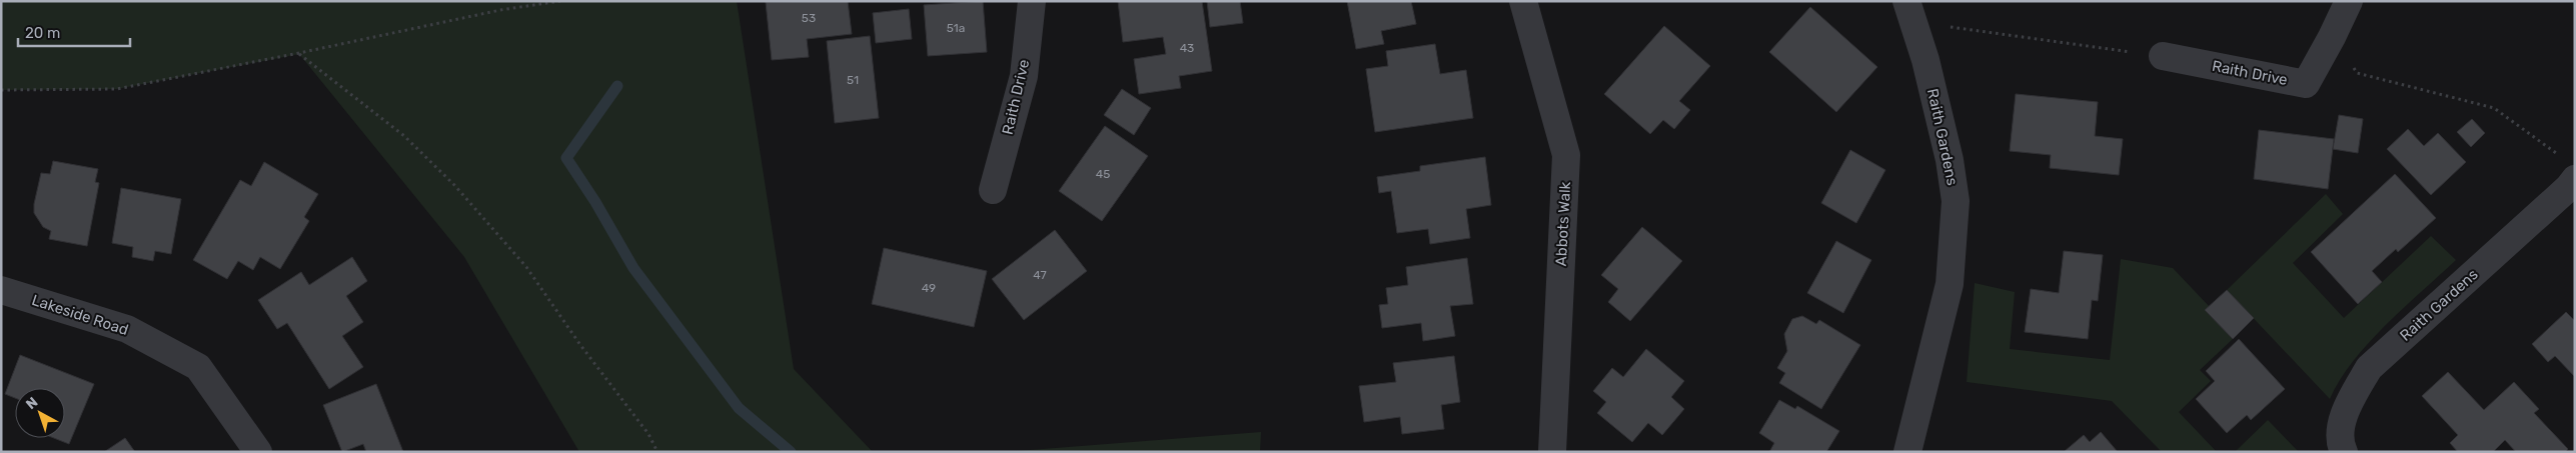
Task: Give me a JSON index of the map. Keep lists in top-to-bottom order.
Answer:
{
  "streets": {
    "street": [
      "Raith Drive",
      "Raith Gardens",
      "Abbots Walk",
      "Lakeside Road"
    ]
  },
  "house_numbers": [
    "53",
    "51a",
    "43",
    "51",
    "45",
    "47",
    "49"
  ],
  "scale_bar": "20 m",
  "north": "top left"
}
